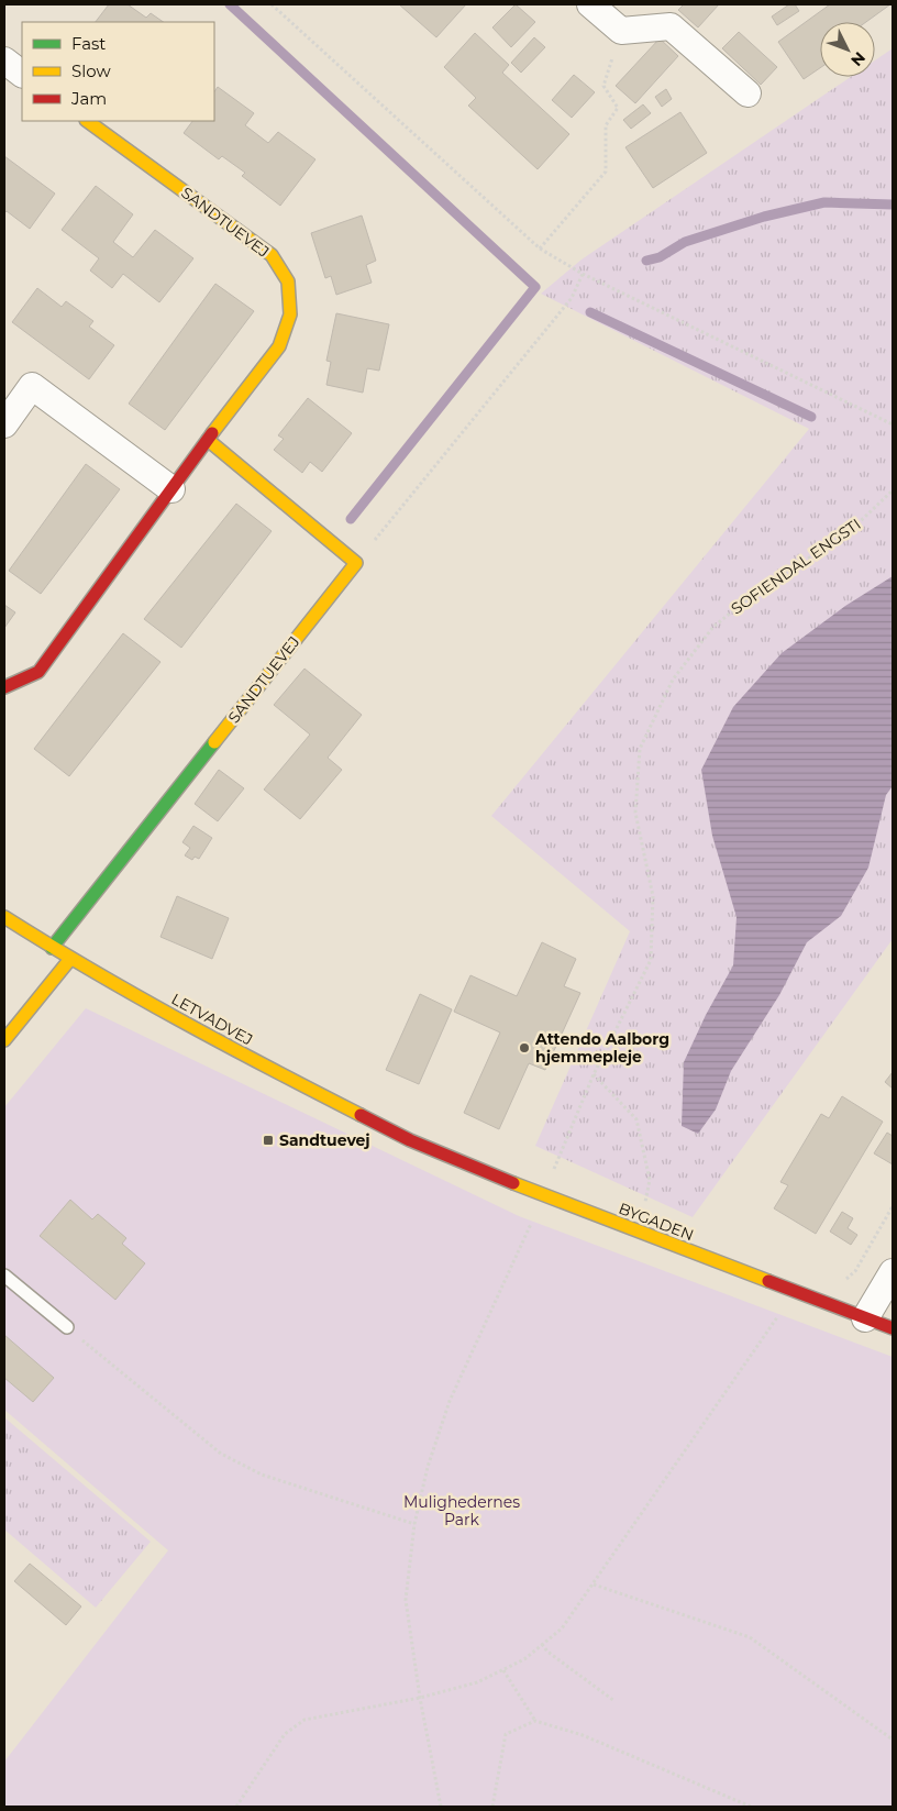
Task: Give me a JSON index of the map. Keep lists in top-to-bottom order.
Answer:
{
  "streets": {
    "street": ["SANDTUEVEJ", "LETVADVEJ", "BYGADEN"],
    "path": ["SOFIENDAL ENGSTI"]
  },
  "crossings": [
    ["SANDTUEVEJ", "LETVADVEJ"],
    ["SOFIENDAL ENGSTI", "BYGADEN"],
    ["LETVADVEJ", "BYGADEN"]
  ],
  "parks": ["Mulighedernes Park"],
  "places": {
    "other": ["Attendo Aalborg hjemmepleje"],
    "transit": ["Sandtuevej"]
  },
  "legend": ["Fast", "Slow", "Jam"],
  "north": "bottom right"
}
